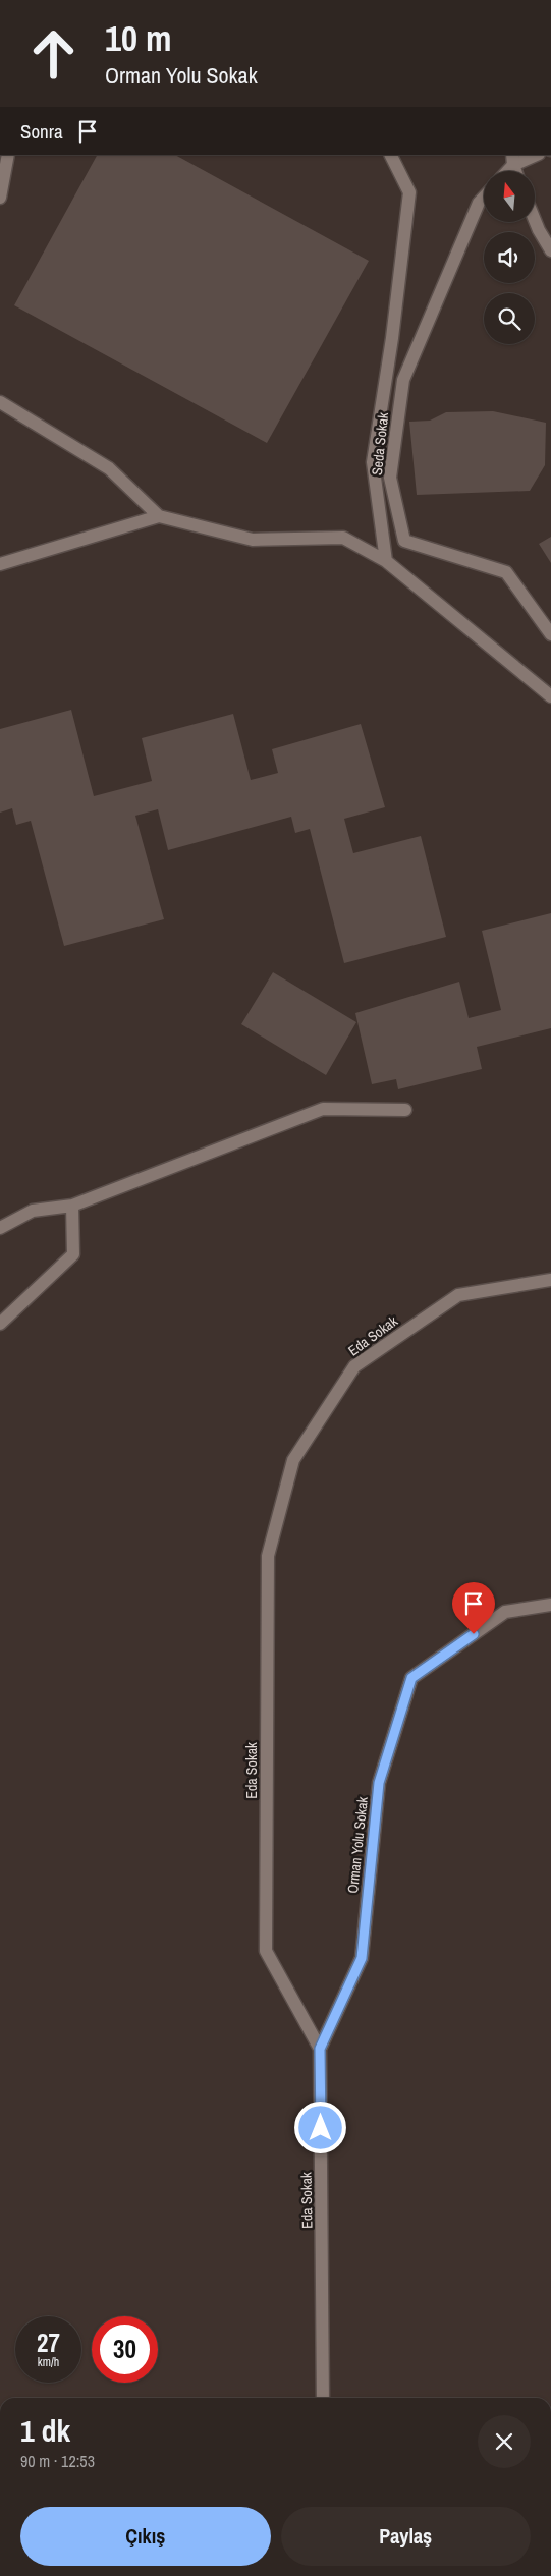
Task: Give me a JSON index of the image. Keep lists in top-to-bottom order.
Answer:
{
  "streets": {
    "street": ["Seda Sokak", "Eda Sokak", "Orman Yolu Sokak"]
  },
  "crossings": [
    ["Eda Sokak", "Orman Yolu Sokak"]
  ],
  "north": "top",
  "page": {
    "turn": ["10 m", "Orman Yolu Sokak"],
    "then": "Sonra",
    "speed": "27 km/h",
    "limit": "30",
    "heading": ["1 dk", "90 m · 12:53"],
    "buttons": ["Çıkış", "Paylaş"]
  }
}
